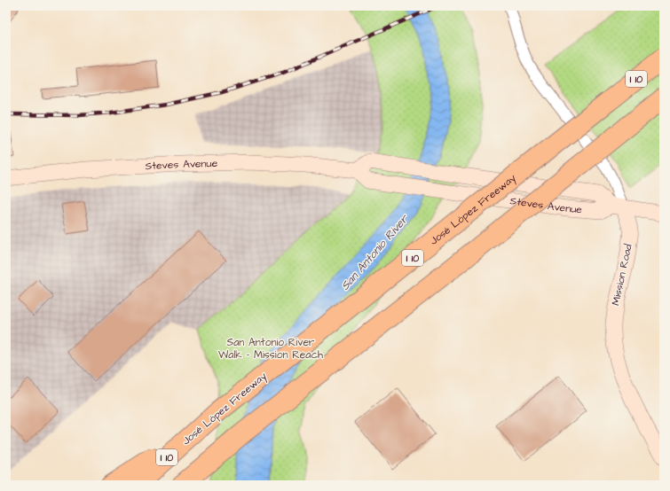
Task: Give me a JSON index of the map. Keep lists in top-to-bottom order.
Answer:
{
  "streets": {
    "highway": ["I 10", "José López Freeway"],
    "main road": ["Steves Avenue", "Mission Road"]
  },
  "crossings": [
    ["Steves Avenue", "Mission Road"]
  ],
  "water": ["San Antonio River"],
  "parks": ["San Antonio River Walk - Mission Reach"]
}
